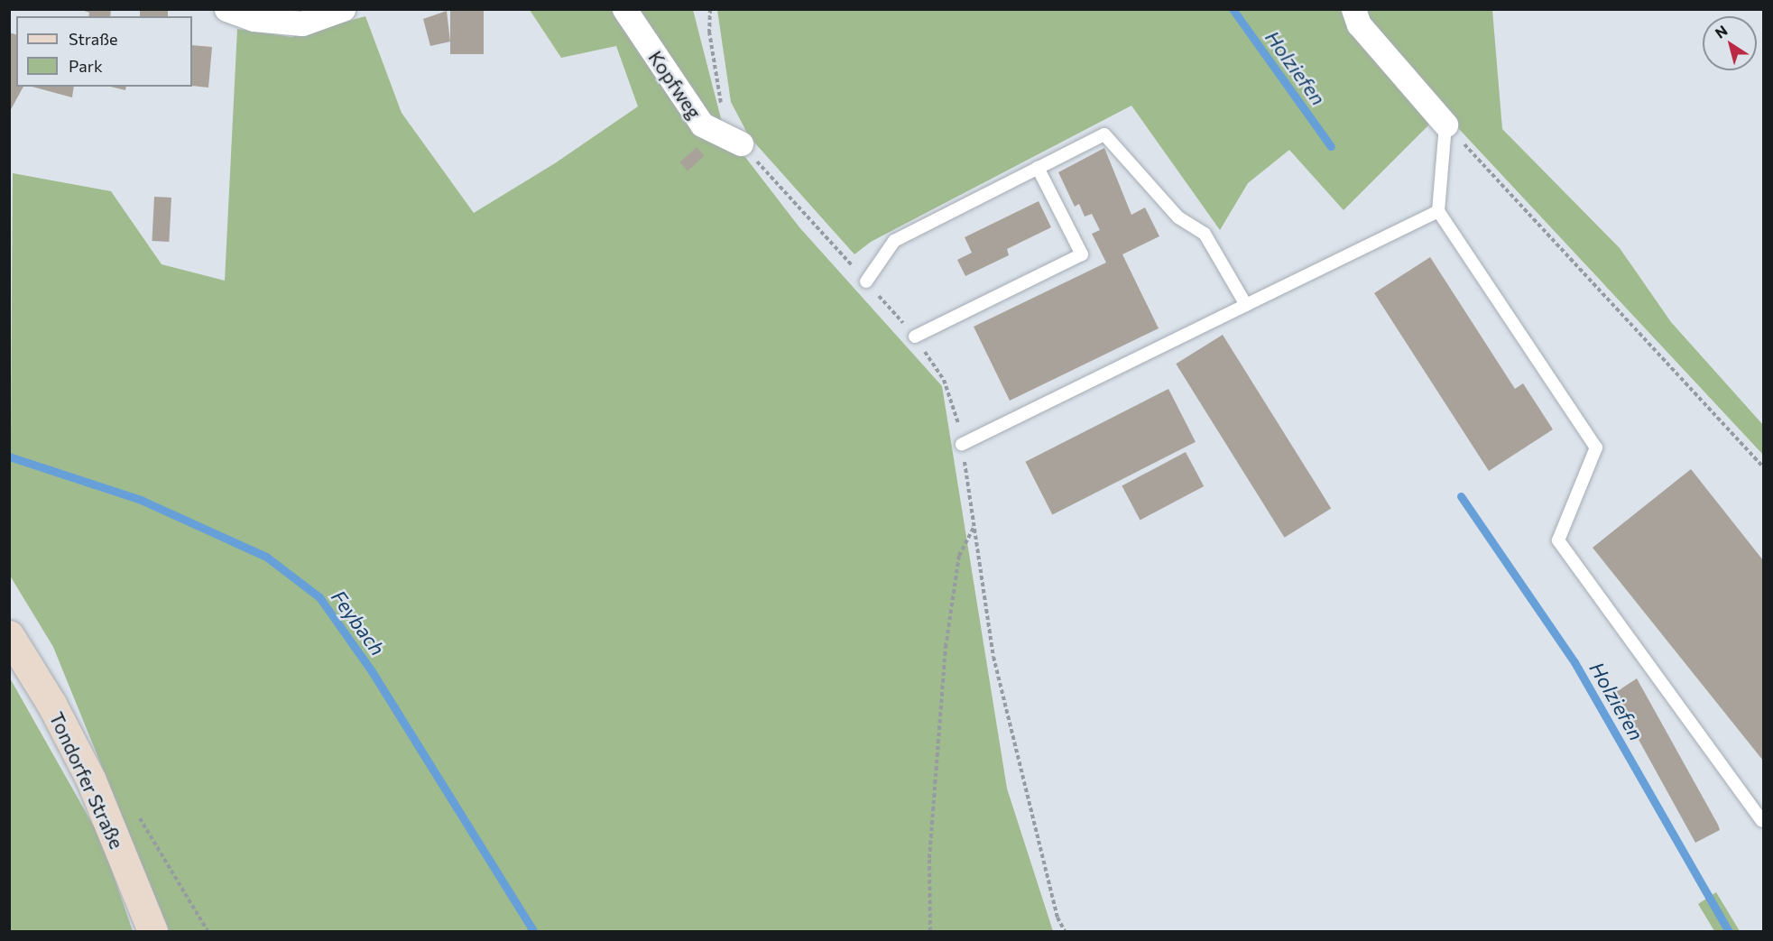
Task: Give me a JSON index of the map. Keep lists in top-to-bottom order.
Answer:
{
  "streets": {
    "main road": ["Tondorfer Straße"],
    "street": ["Kopfweg"]
  },
  "water": ["Holziefen", "Feybach"],
  "legend": ["Straße", "Park"],
  "north": "top left"
}
